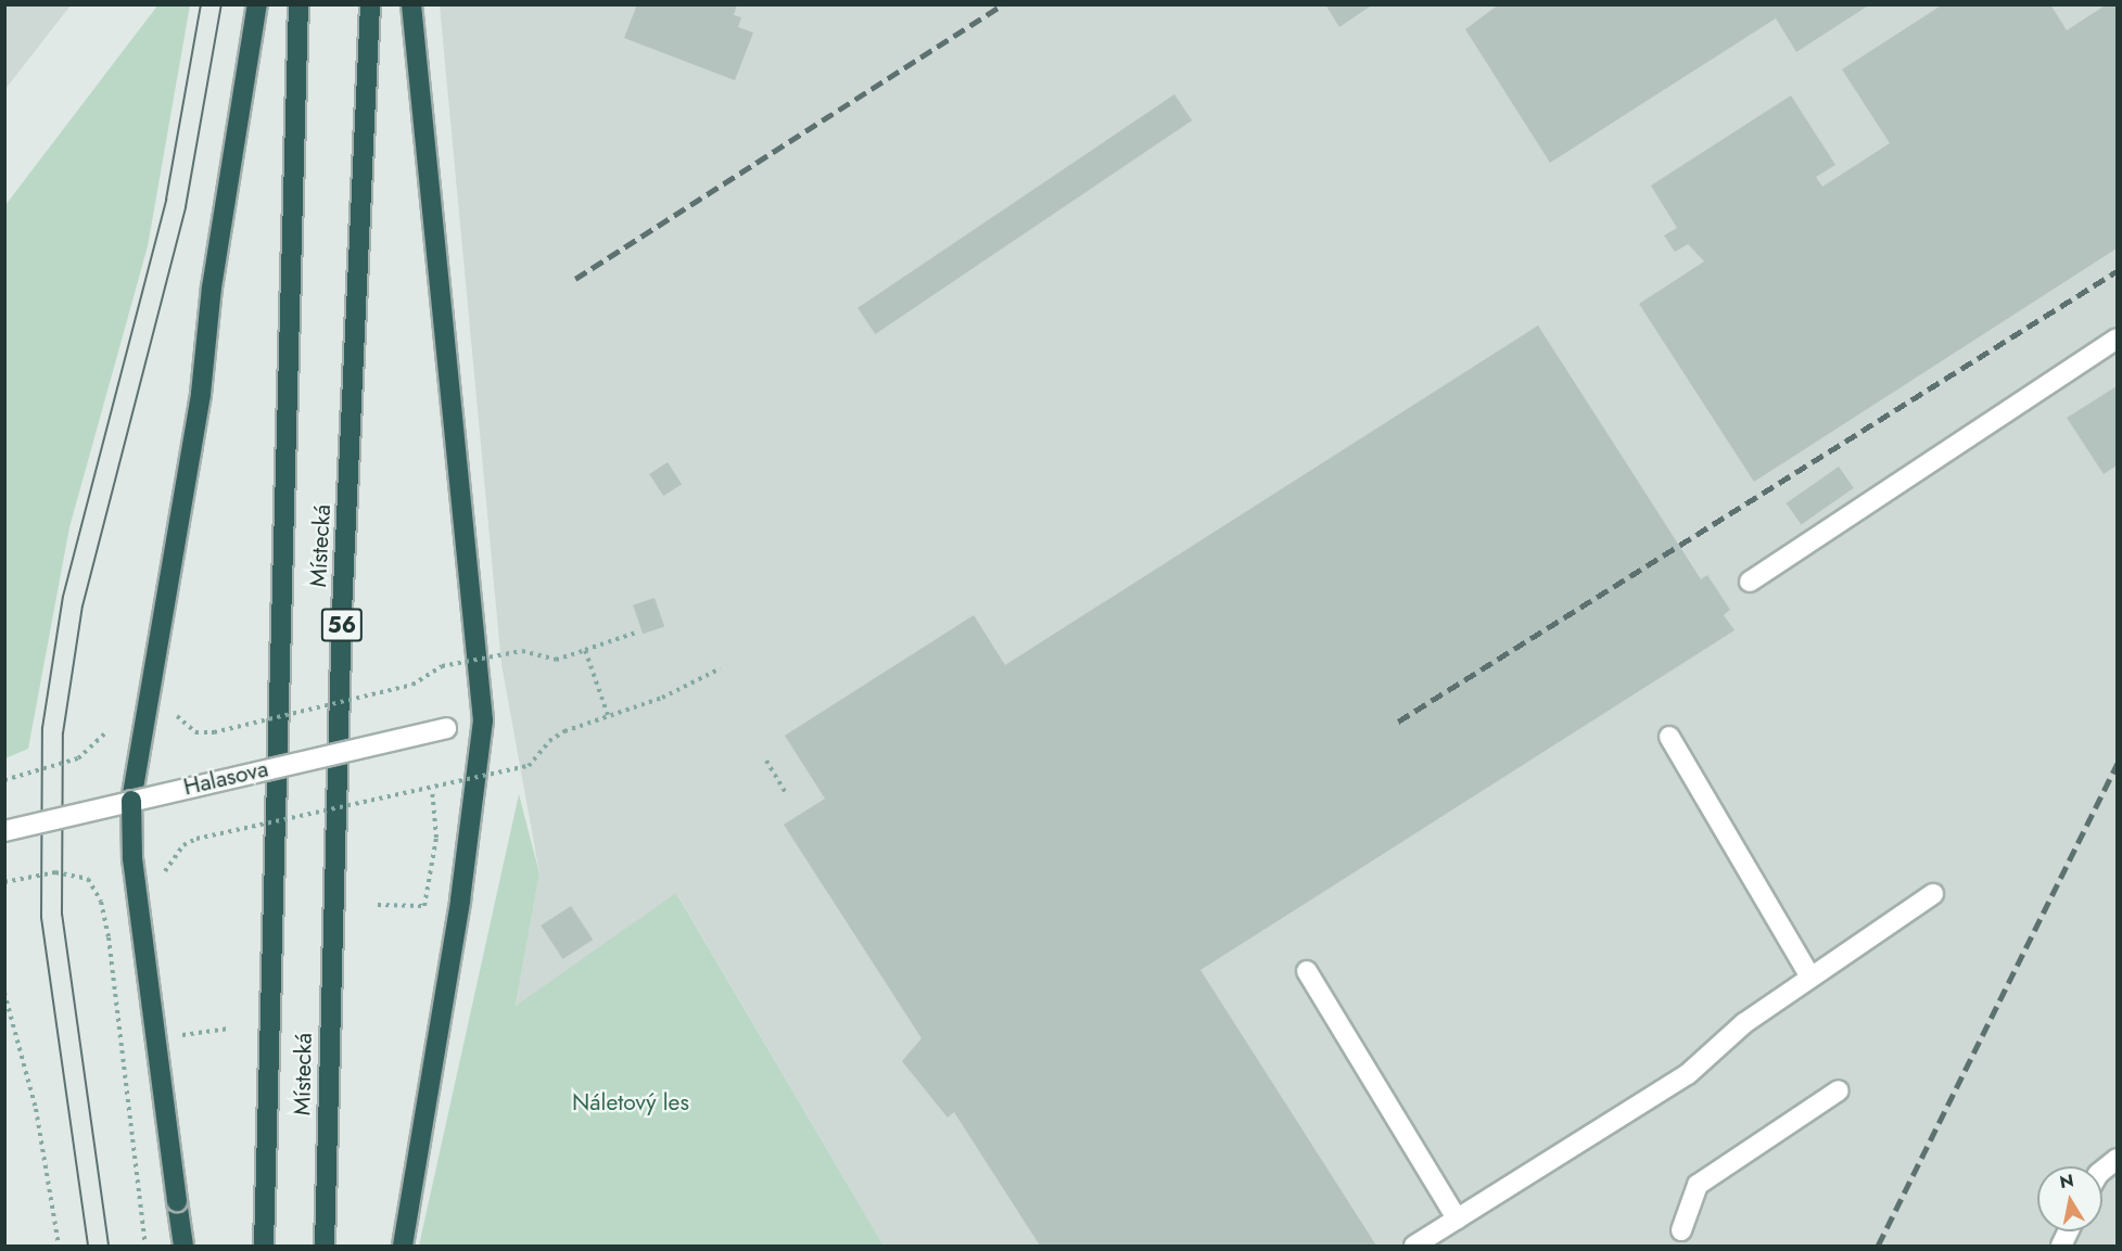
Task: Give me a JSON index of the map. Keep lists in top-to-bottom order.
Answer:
{
  "streets": {
    "highway": ["Místecká", "56"],
    "street": ["Halasova"]
  },
  "parks": ["Náletový les"],
  "north": "top"
}
